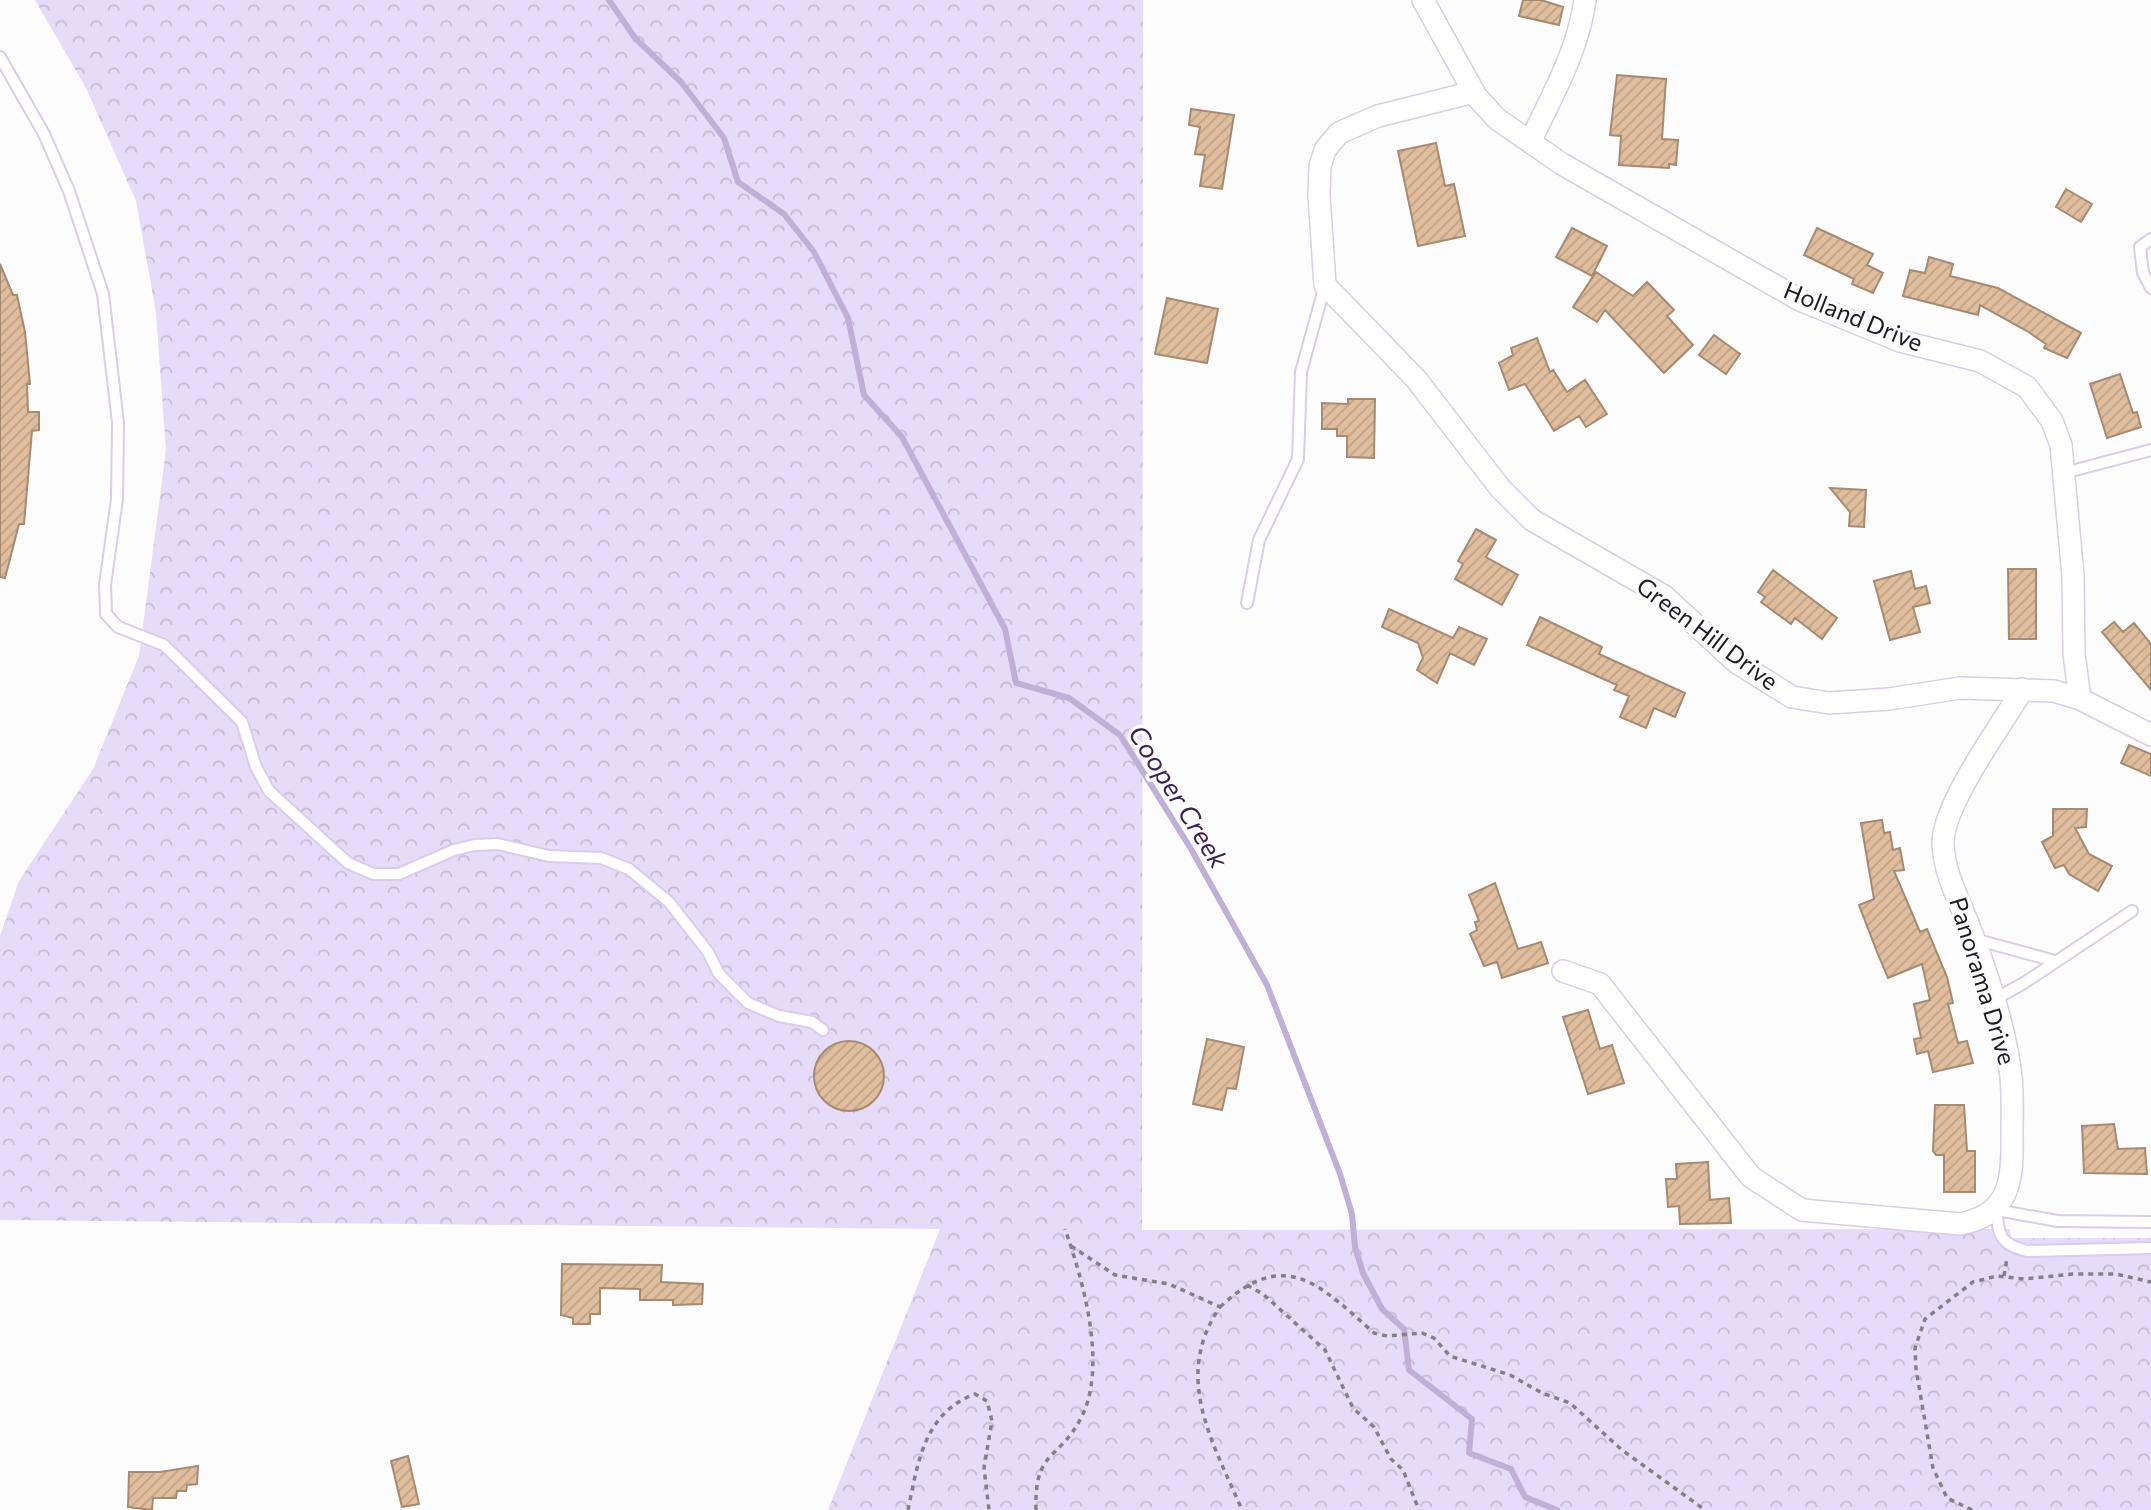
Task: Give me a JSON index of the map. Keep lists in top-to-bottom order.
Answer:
{
  "streets": {
    "street": ["Holland Drive", "Green Hill Drive", "Panorama Drive"]
  },
  "crossings": [
    ["Holland Drive", "Green Hill Drive"],
    ["Green Hill Drive", "Panorama Drive"]
  ],
  "water": ["Cooper Creek"]
}
